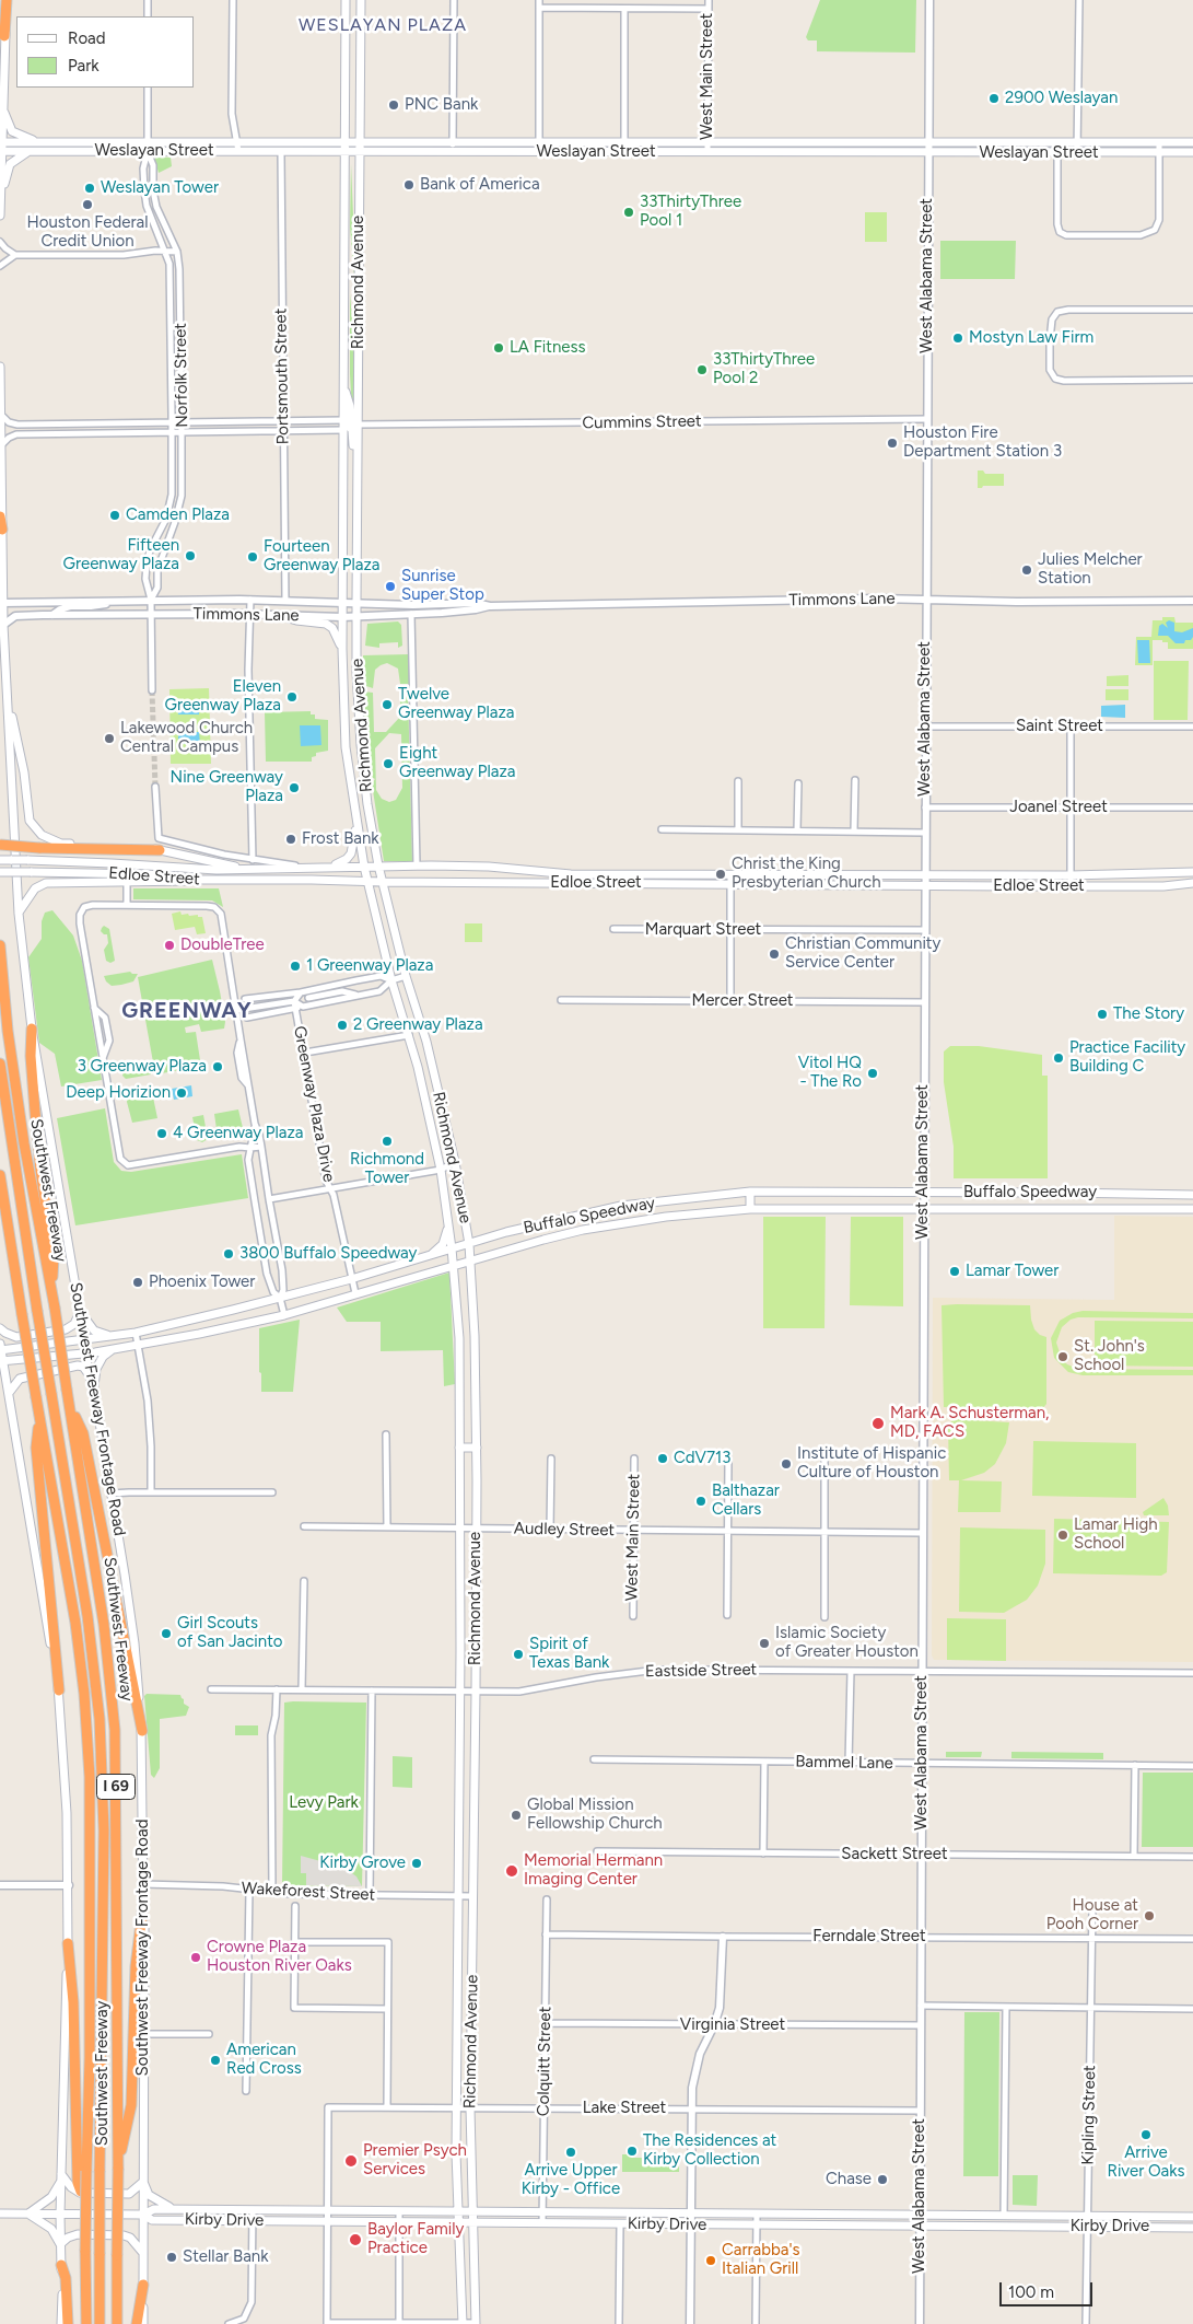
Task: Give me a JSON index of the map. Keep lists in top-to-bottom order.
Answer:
{
  "streets": {
    "highway": ["Southwest Freeway", "I 69"],
    "main road": [
      "Weslayan Street",
      "Richmond Avenue",
      "Edloe Street",
      "Buffalo Speedway",
      "Southwest Freeway Frontage Road",
      "Kirby Drive"
    ],
    "street": [
      "West Main Street",
      "West Alabama Street",
      "Norfolk Street",
      "Portsmouth Street",
      "Cummins Street",
      "Timmons Lane",
      "Saint Street",
      "Joanel Street",
      "Marquart Street",
      "Mercer Street",
      "Greenway Plaza Drive",
      "Audley Street",
      "Eastside Street",
      "Bammel Lane",
      "Sackett Street",
      "Wakeforest Street",
      "Ferndale Street",
      "Virginia Street",
      "Colquitt Street",
      "Lake Street",
      "Kipling Street"
    ]
  },
  "crossings": [
    ["West Main Street", "Weslayan Street"],
    ["West Main Street", "Audley Street"],
    ["Weslayan Street", "West Alabama Street"],
    ["Weslayan Street", "Richmond Avenue"],
    ["Weslayan Street", "Norfolk Street"],
    ["Weslayan Street", "Portsmouth Street"],
    ["West Alabama Street", "Cummins Street"],
    ["West Alabama Street", "Timmons Lane"],
    ["West Alabama Street", "Saint Street"],
    ["West Alabama Street", "Joanel Street"],
    ["West Alabama Street", "Edloe Street"],
    ["West Alabama Street", "Marquart Street"],
    ["West Alabama Street", "Mercer Street"],
    ["West Alabama Street", "Buffalo Speedway"],
    ["West Alabama Street", "Audley Street"],
    ["West Alabama Street", "Eastside Street"],
    ["West Alabama Street", "Bammel Lane"],
    ["West Alabama Street", "Sackett Street"],
    ["West Alabama Street", "Ferndale Street"],
    ["West Alabama Street", "Virginia Street"],
    ["West Alabama Street", "Lake Street"],
    ["West Alabama Street", "Kirby Drive"],
    ["Richmond Avenue", "Cummins Street"],
    ["Richmond Avenue", "Timmons Lane"],
    ["Richmond Avenue", "Edloe Street"],
    ["Richmond Avenue", "Greenway Plaza Drive"],
    ["Richmond Avenue", "Buffalo Speedway"],
    ["Richmond Avenue", "Audley Street"],
    ["Richmond Avenue", "Eastside Street"],
    ["Richmond Avenue", "Wakeforest Street"],
    ["Richmond Avenue", "Lake Street"],
    ["Richmond Avenue", "Kirby Drive"],
    ["Norfolk Street", "Timmons Lane"],
    ["Portsmouth Street", "Timmons Lane"],
    ["Timmons Lane", "Southwest Freeway Frontage Road"],
    ["Greenway Plaza Drive", "Buffalo Speedway"],
    ["Buffalo Speedway", "Southwest Freeway Frontage Road"],
    ["Southwest Freeway Frontage Road", "Wakeforest Street"],
    ["Southwest Freeway Frontage Road", "Kirby Drive"],
    ["Ferndale Street", "Colquitt Street"],
    ["Ferndale Street", "Kipling Street"],
    ["Virginia Street", "Colquitt Street"],
    ["Colquitt Street", "Lake Street"],
    ["Colquitt Street", "Kirby Drive"],
    ["Lake Street", "Kirby Drive"],
    ["Kipling Street", "Kirby Drive"]
  ],
  "districts": ["WESLAYAN PLAZA", "GREENWAY"],
  "parks": ["Levy Park"],
  "places": [
    "2900 Weslayan",
    "PNC Bank",
    "Bank of America",
    "Weslayan Tower",
    "Houston Federal Credit Union",
    "33ThirtyThree Pool 1",
    "Mostyn Law Firm",
    "LA Fitness",
    "33ThirtyThree Pool 2",
    "Houston Fire Department Station 3",
    "Camden Plaza",
    "Fifteen Greenway Plaza",
    "Fourteen Greenway Plaza",
    "Julies Melcher Station",
    "Sunrise Super Stop",
    "Eleven Greenway Plaza",
    "Twelve Greenway Plaza",
    "Lakewood Church Central Campus",
    "Eight Greenway Plaza",
    "Nine Greenway Plaza",
    "Frost Bank",
    "Christ the King Presbyterian Church",
    "DoubleTree",
    "Christian Community Service Center",
    "1 Greenway Plaza",
    "The Story",
    "2 Greenway Plaza",
    "Practice Facility Building C",
    "3 Greenway Plaza",
    "Vitol HQ - The Ro",
    "Deep Horizion",
    "4 Greenway Plaza",
    "Richmond Tower",
    "3800 Buffalo Speedway",
    "Lamar Tower",
    "Phoenix Tower",
    "St. John's School",
    "Mark A. Schusterman, MD, FACS",
    "CdV713",
    "Institute of Hispanic Culture of Houston",
    "Balthazar Cellars",
    "Lamar High School",
    "Girl Scouts of San Jacinto",
    "Islamic Society of Greater Houston",
    "Spirit of Texas Bank",
    "Global Mission Fellowship Church",
    "Kirby Grove",
    "Memorial Hermann Imaging Center",
    "House at Pooh Corner",
    "Crowne Plaza Houston River Oaks",
    "American Red Cross",
    "Arrive River Oaks",
    "The Residences at Kirby Collection",
    "Arrive Upper Kirby - Office",
    "Premier Psych Services",
    "Chase",
    "Baylor Family Practice",
    "Stellar Bank",
    "Carrabba's Italian Grill"
  ],
  "legend": ["Road", "Park"],
  "scale_bar": "100 m"
}
